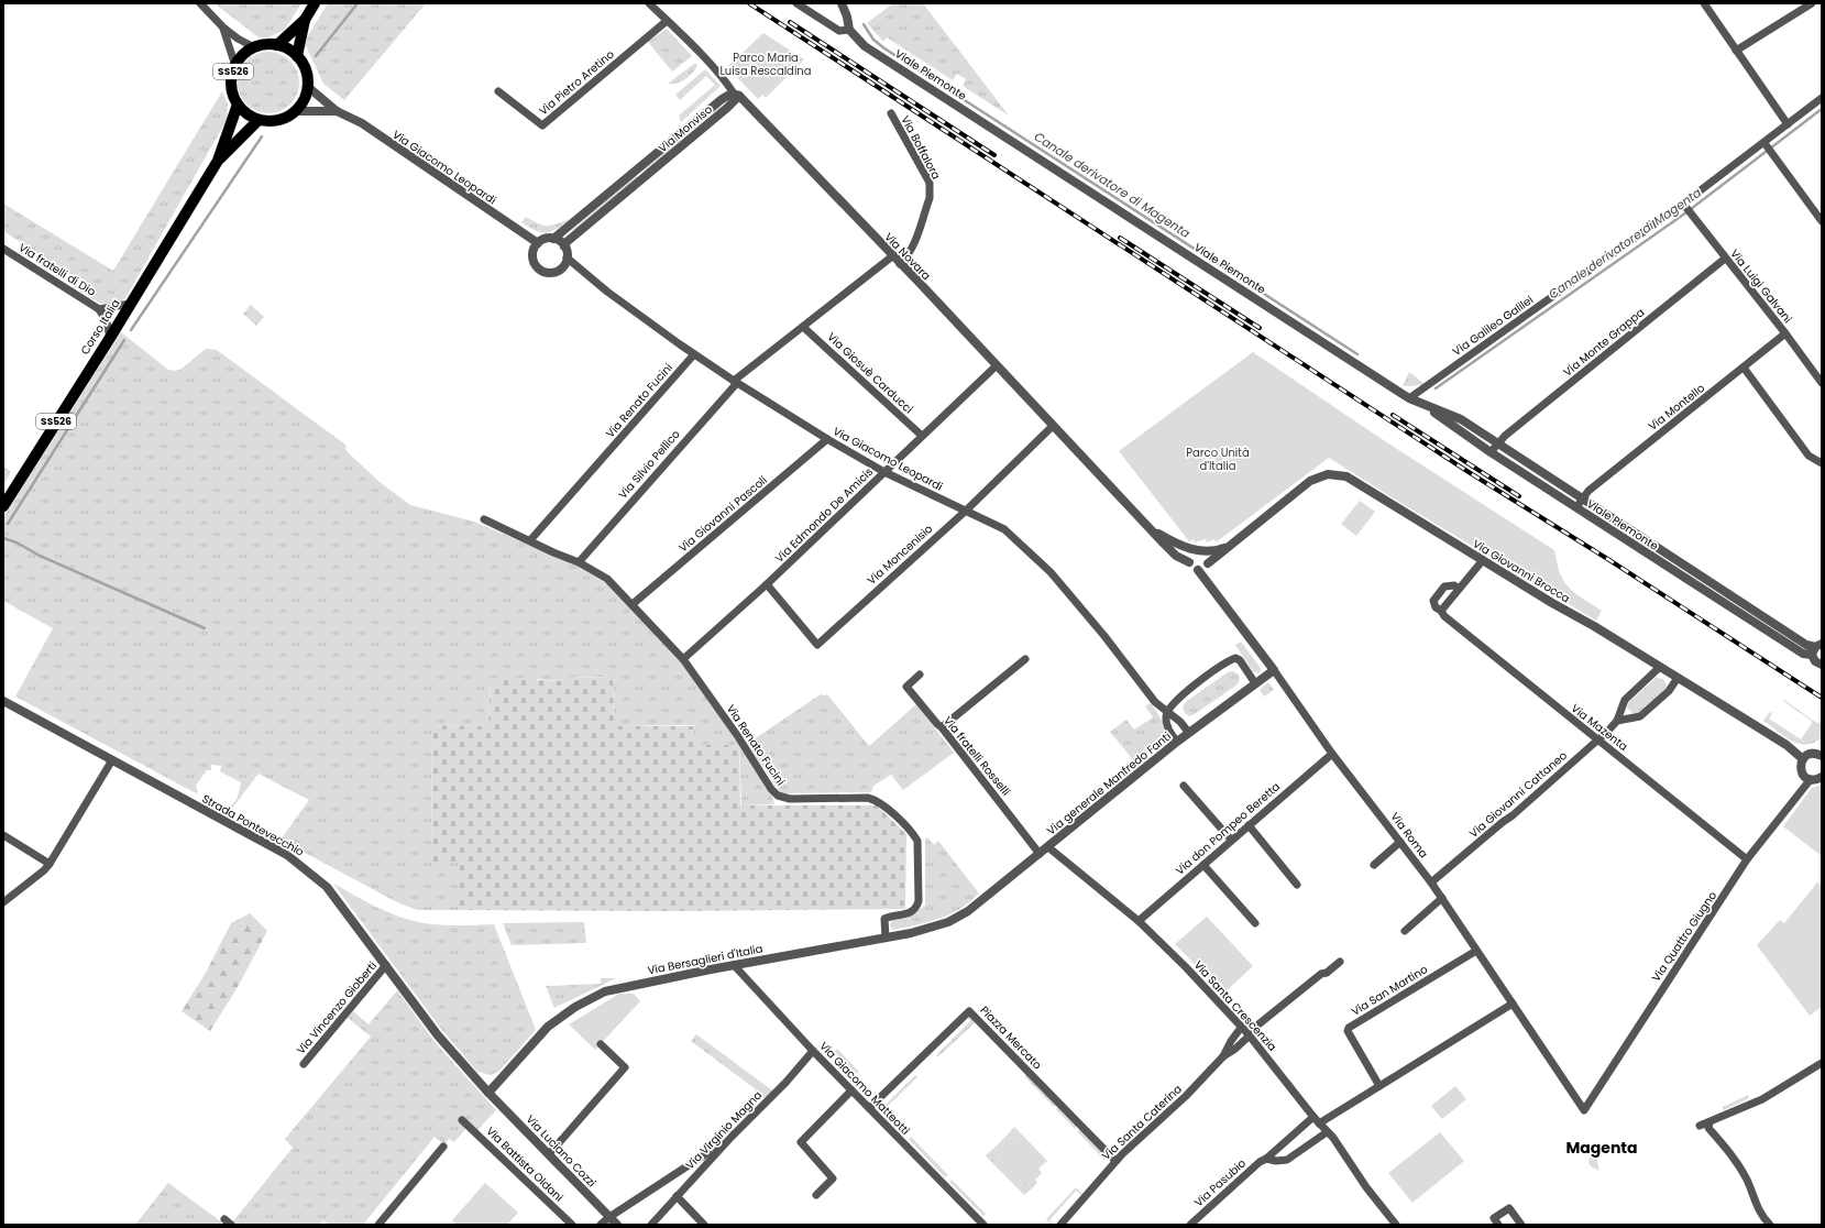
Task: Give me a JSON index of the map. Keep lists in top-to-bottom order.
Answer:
{
  "streets": {
    "main road": ["SS526", "Corso Italia"],
    "street": [
      "Viale Piemonte",
      "Via Pietro Aretino",
      "Via Monviso",
      "Via Boffalora",
      "Via Giacomo Leopardi",
      "Via Novara",
      "Via fratelli di Dio",
      "Via Luigi Galvani",
      "Via Galileo Galilei",
      "Via Monte Grappa",
      "Via Giosuè Carducci",
      "Via Renato Fucini",
      "Via Montello",
      "Via Silvio Pellico",
      "Via Giovanni Pascoli",
      "Via Edmondo De Amicis",
      "Via Moncenisio",
      "Via Giovanni Brocca",
      "Via Mazenta",
      "Via fratelli Rosselli",
      "Via generale Manfredo Fanti",
      "Via Giovanni Cattaneo",
      "Strada Pontevecchio",
      "Via don Pompeo Beretta",
      "Via Roma",
      "Via Quattro Giugno",
      "Via Bersaglieri d'Italia",
      "Via San Martino",
      "Via Santa Crescenzia",
      "Via Vincenzo Gioberti",
      "Piazza Mercato",
      "Via Giacomo Matteotti",
      "Via Santa Caterina",
      "Via Virginio Magna",
      "Via Luciano Cozzi",
      "Via Battista Oldani",
      "Via Pasubio"
    ]
  },
  "crossings": [
    ["SS526", "Via Giacomo Leopardi"],
    ["SS526", "Corso Italia"],
    ["Viale Piemonte", "Via Galileo Galilei"],
    ["Viale Piemonte", "Via Monte Grappa"],
    ["Viale Piemonte", "Via Montello"],
    ["Via Pietro Aretino", "Via Novara"],
    ["Via Monviso", "Via Giacomo Leopardi"],
    ["Via Monviso", "Via Novara"],
    ["Via Boffalora", "Via Novara"],
    ["Via Giacomo Leopardi", "Corso Italia"],
    ["Via Giacomo Leopardi", "Via Renato Fucini"],
    ["Via Giacomo Leopardi", "Via Silvio Pellico"],
    ["Via Giacomo Leopardi", "Via Giovanni Pascoli"],
    ["Via Giacomo Leopardi", "Via Edmondo De Amicis"],
    ["Via Giacomo Leopardi", "Via Moncenisio"],
    ["Via Giacomo Leopardi", "Via generale Manfredo Fanti"],
    ["Via Novara", "Via Silvio Pellico"],
    ["Via Novara", "Via Edmondo De Amicis"],
    ["Via Novara", "Via Moncenisio"],
    ["Via Novara", "Via Giovanni Brocca"],
    ["Via Novara", "Via Roma"],
    ["Via fratelli di Dio", "Corso Italia"],
    ["Via Luigi Galvani", "Via Galileo Galilei"],
    ["Via Luigi Galvani", "Via Monte Grappa"],
    ["Via Luigi Galvani", "Via Montello"],
    ["Via Giosuè Carducci", "Via Silvio Pellico"],
    ["Via Giosuè Carducci", "Via Edmondo De Amicis"],
    ["Via Renato Fucini", "Via Silvio Pellico"],
    ["Via Renato Fucini", "Via Giovanni Pascoli"],
    ["Via Renato Fucini", "Via Edmondo De Amicis"],
    ["Via Renato Fucini", "Via Bersaglieri d'Italia"],
    ["Via Edmondo De Amicis", "Via Moncenisio"],
    ["Via Giovanni Brocca", "Via Giovanni Cattaneo"],
    ["Via Giovanni Brocca", "Via Roma"],
    ["Via Mazenta", "Via Giovanni Cattaneo"],
    ["Via Mazenta", "Via Quattro Giugno"],
    ["Via fratelli Rosselli", "Via generale Manfredo Fanti"],
    ["Via generale Manfredo Fanti", "Via Roma"],
    ["Via generale Manfredo Fanti", "Via Bersaglieri d'Italia"],
    ["Via generale Manfredo Fanti", "Via Santa Crescenzia"],
    ["Via Giovanni Cattaneo", "Via Roma"],
    ["Strada Pontevecchio", "Via Bersaglieri d'Italia"],
    ["Strada Pontevecchio", "Via Vincenzo Gioberti"],
    ["Strada Pontevecchio", "Via Luciano Cozzi"],
    ["Via don Pompeo Beretta", "Via Roma"],
    ["Via don Pompeo Beretta", "Via Santa Crescenzia"],
    ["Via Roma", "Via Quattro Giugno"],
    ["Via Roma", "Via San Martino"],
    ["Via Bersaglieri d'Italia", "Via Giacomo Matteotti"],
    ["Via Bersaglieri d'Italia", "Via Luciano Cozzi"],
    ["Via Santa Crescenzia", "Via Santa Caterina"],
    ["Via Santa Crescenzia", "Via Pasubio"],
    ["Piazza Mercato", "Via Giacomo Matteotti"],
    ["Piazza Mercato", "Via Santa Caterina"],
    ["Via Giacomo Matteotti", "Via Virginio Magna"]
  ],
  "districts": ["Magenta"],
  "water": ["Canale derivatore di Magenta"],
  "parks": ["Parco Maria Luisa Rescaldina", "Parco Unità d'Italia"]
}
